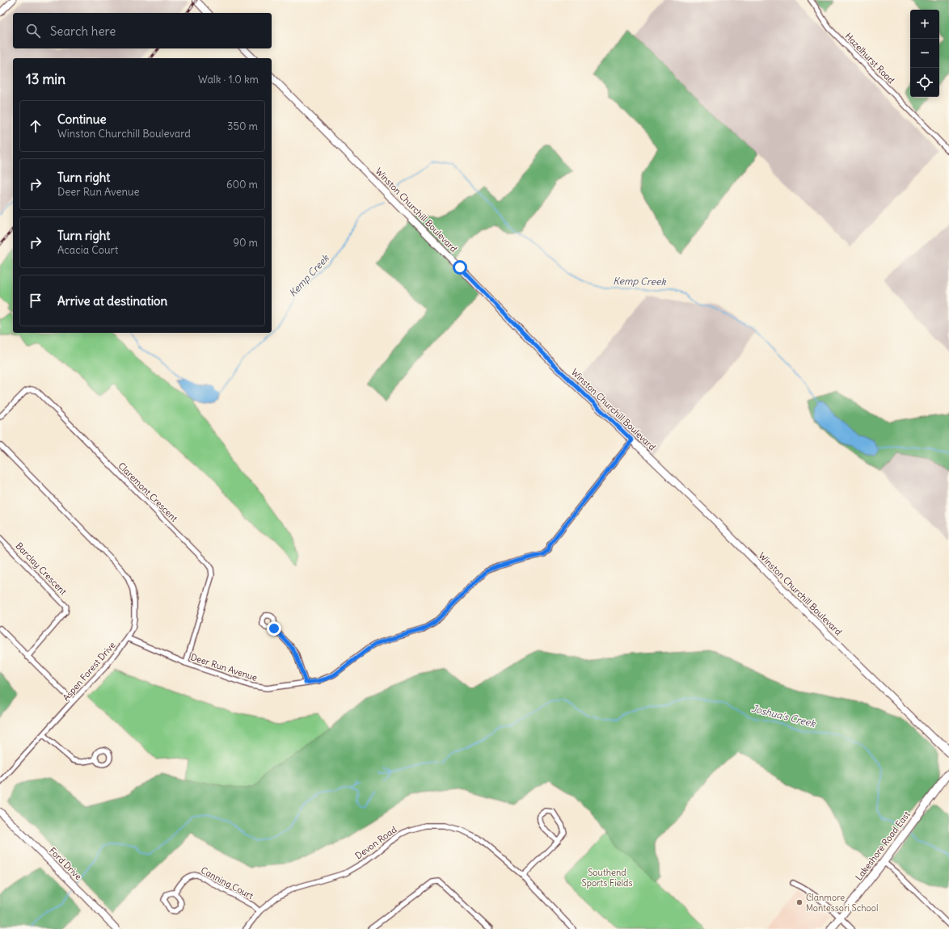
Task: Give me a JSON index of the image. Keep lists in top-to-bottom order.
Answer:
{
  "streets": {
    "main road": ["Winston Churchill Boulevard", "Lakeshore Road East", "Ford Drive"],
    "street": [
      "Hazelhurst Road",
      "Claremont Crescent",
      "Barclay Crescent",
      "Deer Run Avenue",
      "Aspen Forest Drive",
      "Devon Road",
      "Canning Court"
    ]
  },
  "crossings": [
    ["Winston Churchill Boulevard", "Deer Run Avenue"],
    ["Claremont Crescent", "Deer Run Avenue"],
    ["Deer Run Avenue", "Aspen Forest Drive"],
    ["Devon Road", "Canning Court"]
  ],
  "water": ["Kemp Creek", "Joshua's Creek"],
  "parks": ["Southend Sports Fields"],
  "places": ["Clanmore Montessori School"],
  "page": {
    "map_buttons": ["+", "−"],
    "search": "Search here",
    "heading": ["13 min", "Walk · 1.0 km"],
    "list": [
      ["Continue", "Winston Churchill Boulevard", "350 m"],
      ["Turn right", "Deer Run Avenue", "600 m"],
      ["Turn right", "Acacia Court", "90 m"],
      "Arrive at destination"
    ]
  }
}
